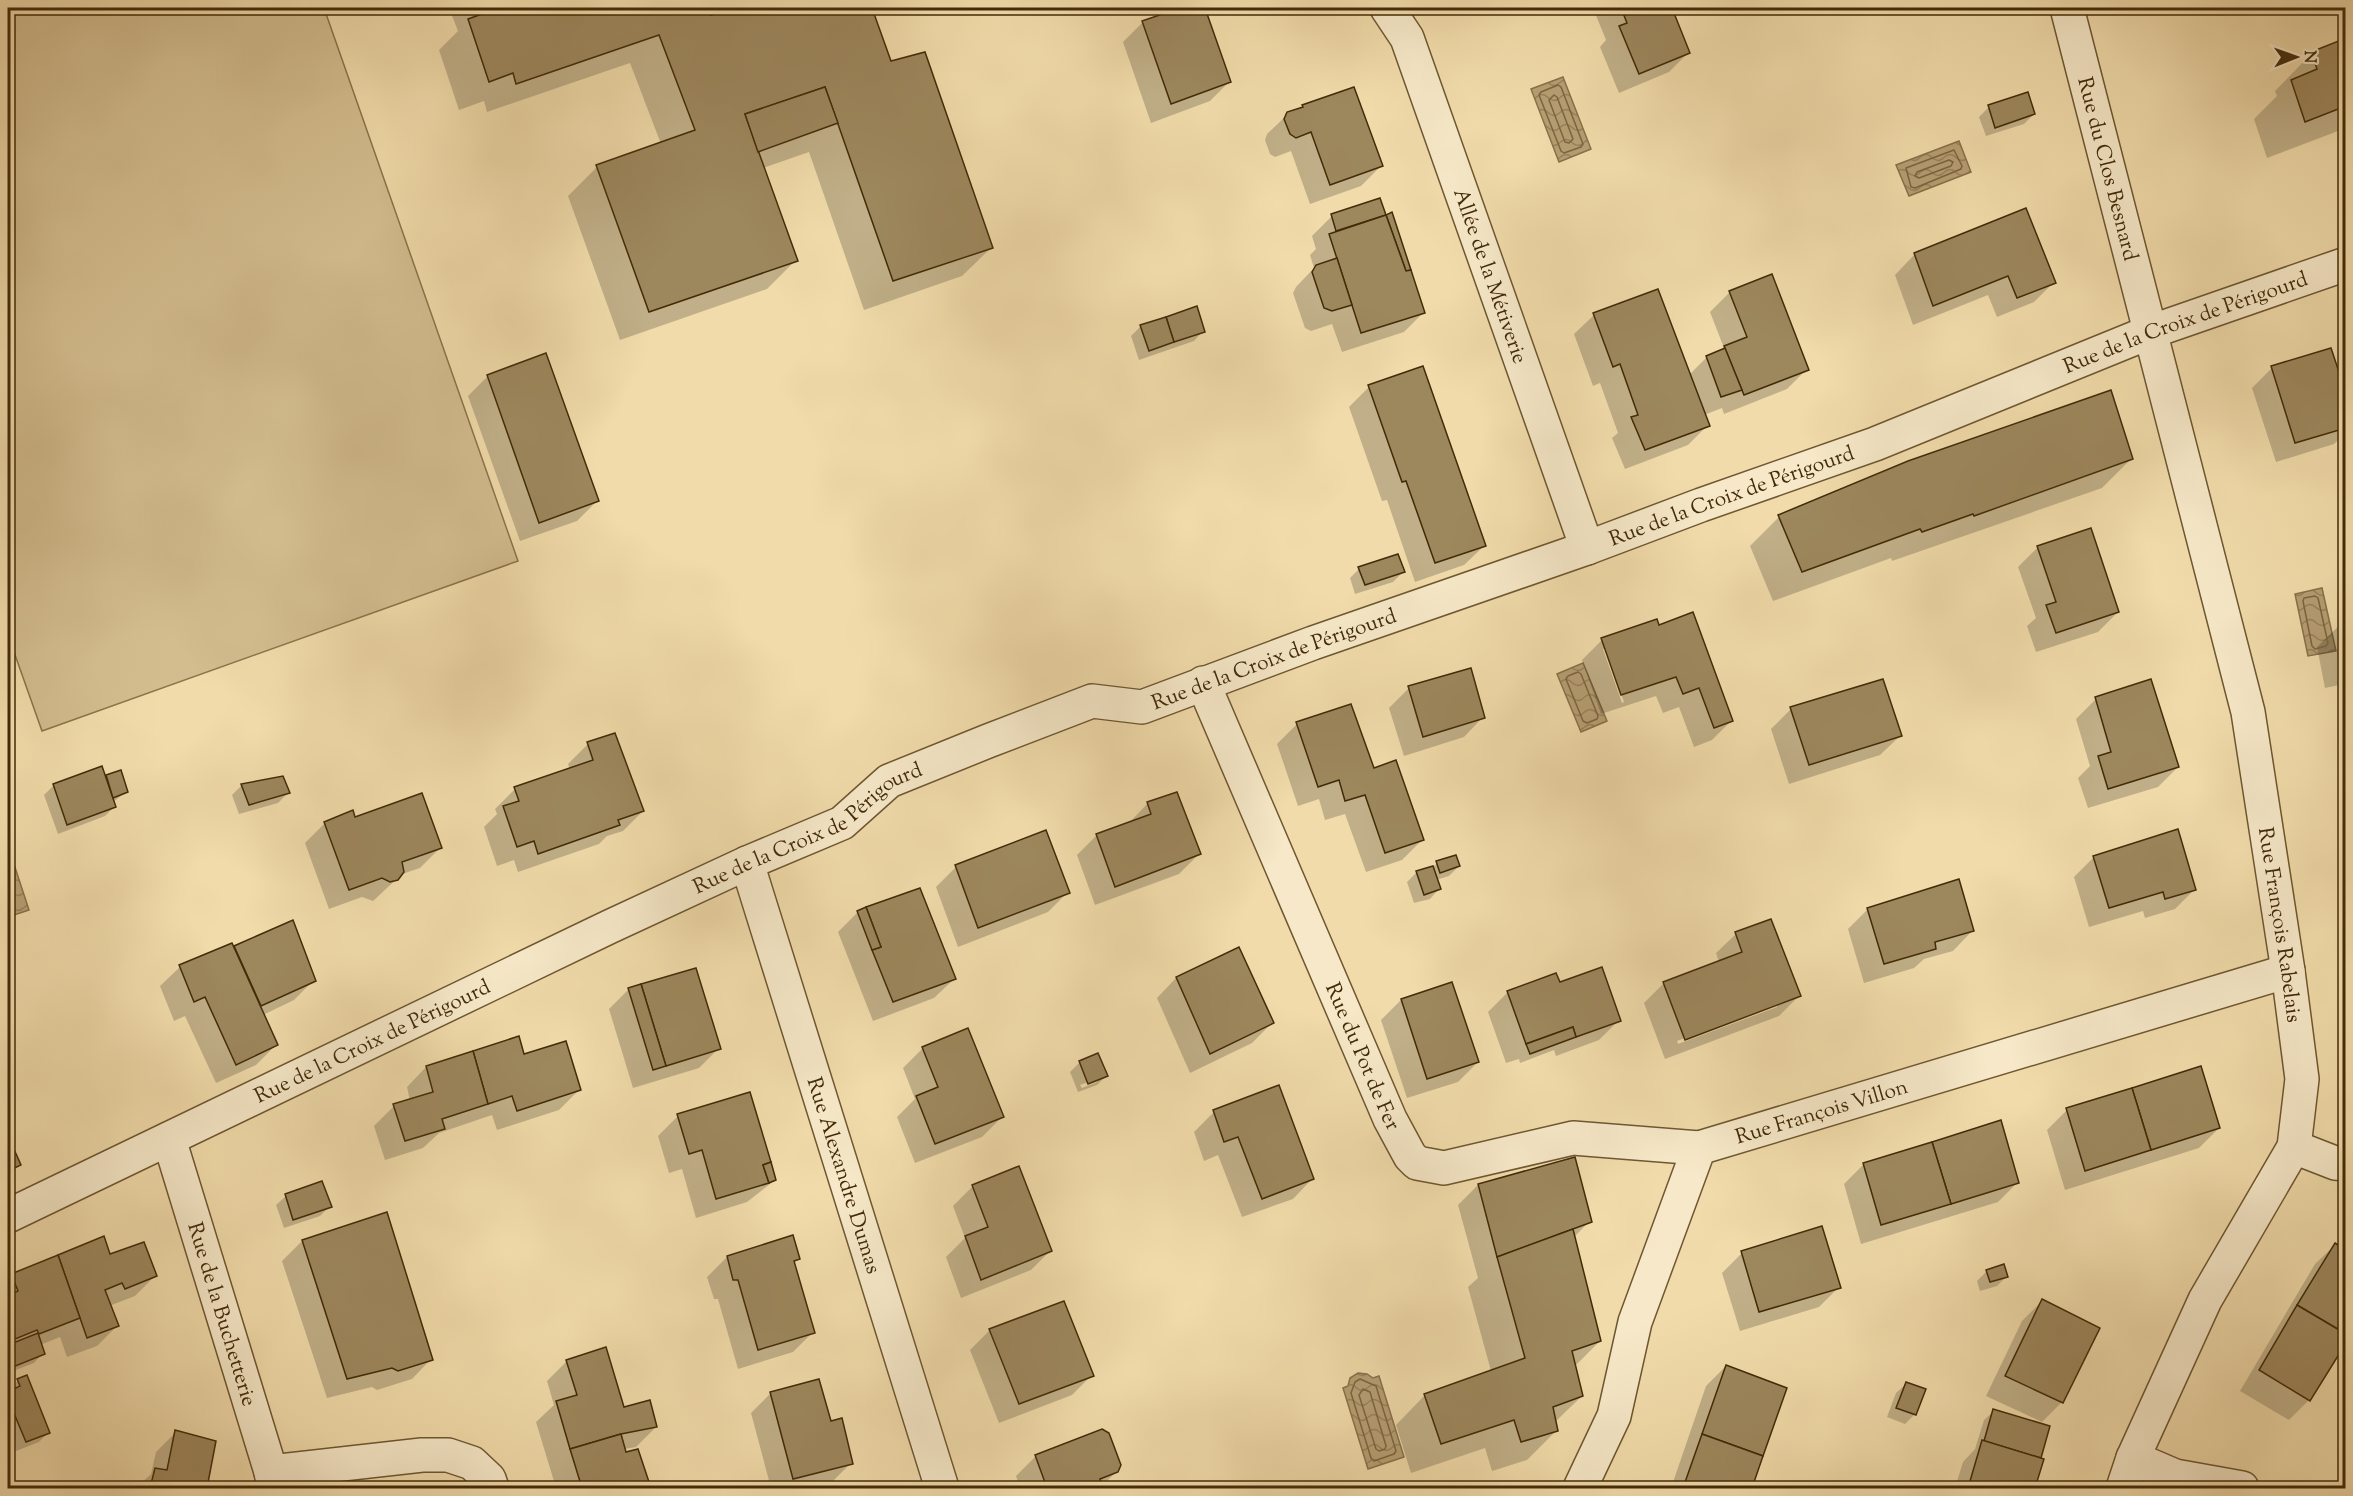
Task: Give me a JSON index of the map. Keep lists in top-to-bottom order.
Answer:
{
  "streets": {
    "street": [
      "Rue du Clos Besnard",
      "Allée de la Métiverie",
      "Rue de la Croix de Périgourd",
      "Rue François Rabelais",
      "Rue du Pot de Fer",
      "Rue François Villon",
      "Rue Alexandre Dumas",
      "Rue de la Buchetterie"
    ]
  },
  "crossings": [
    ["Rue du Clos Besnard", "Rue de la Croix de Périgourd"],
    ["Rue du Clos Besnard", "Rue François Rabelais"],
    ["Allée de la Métiverie", "Rue de la Croix de Périgourd"],
    ["Rue de la Croix de Périgourd", "Rue François Rabelais"],
    ["Rue de la Croix de Périgourd", "Rue du Pot de Fer"],
    ["Rue de la Croix de Périgourd", "Rue Alexandre Dumas"],
    ["Rue de la Croix de Périgourd", "Rue de la Buchetterie"],
    ["Rue François Rabelais", "Rue François Villon"],
    ["Rue du Pot de Fer", "Rue François Villon"]
  ],
  "north": "right"
}
